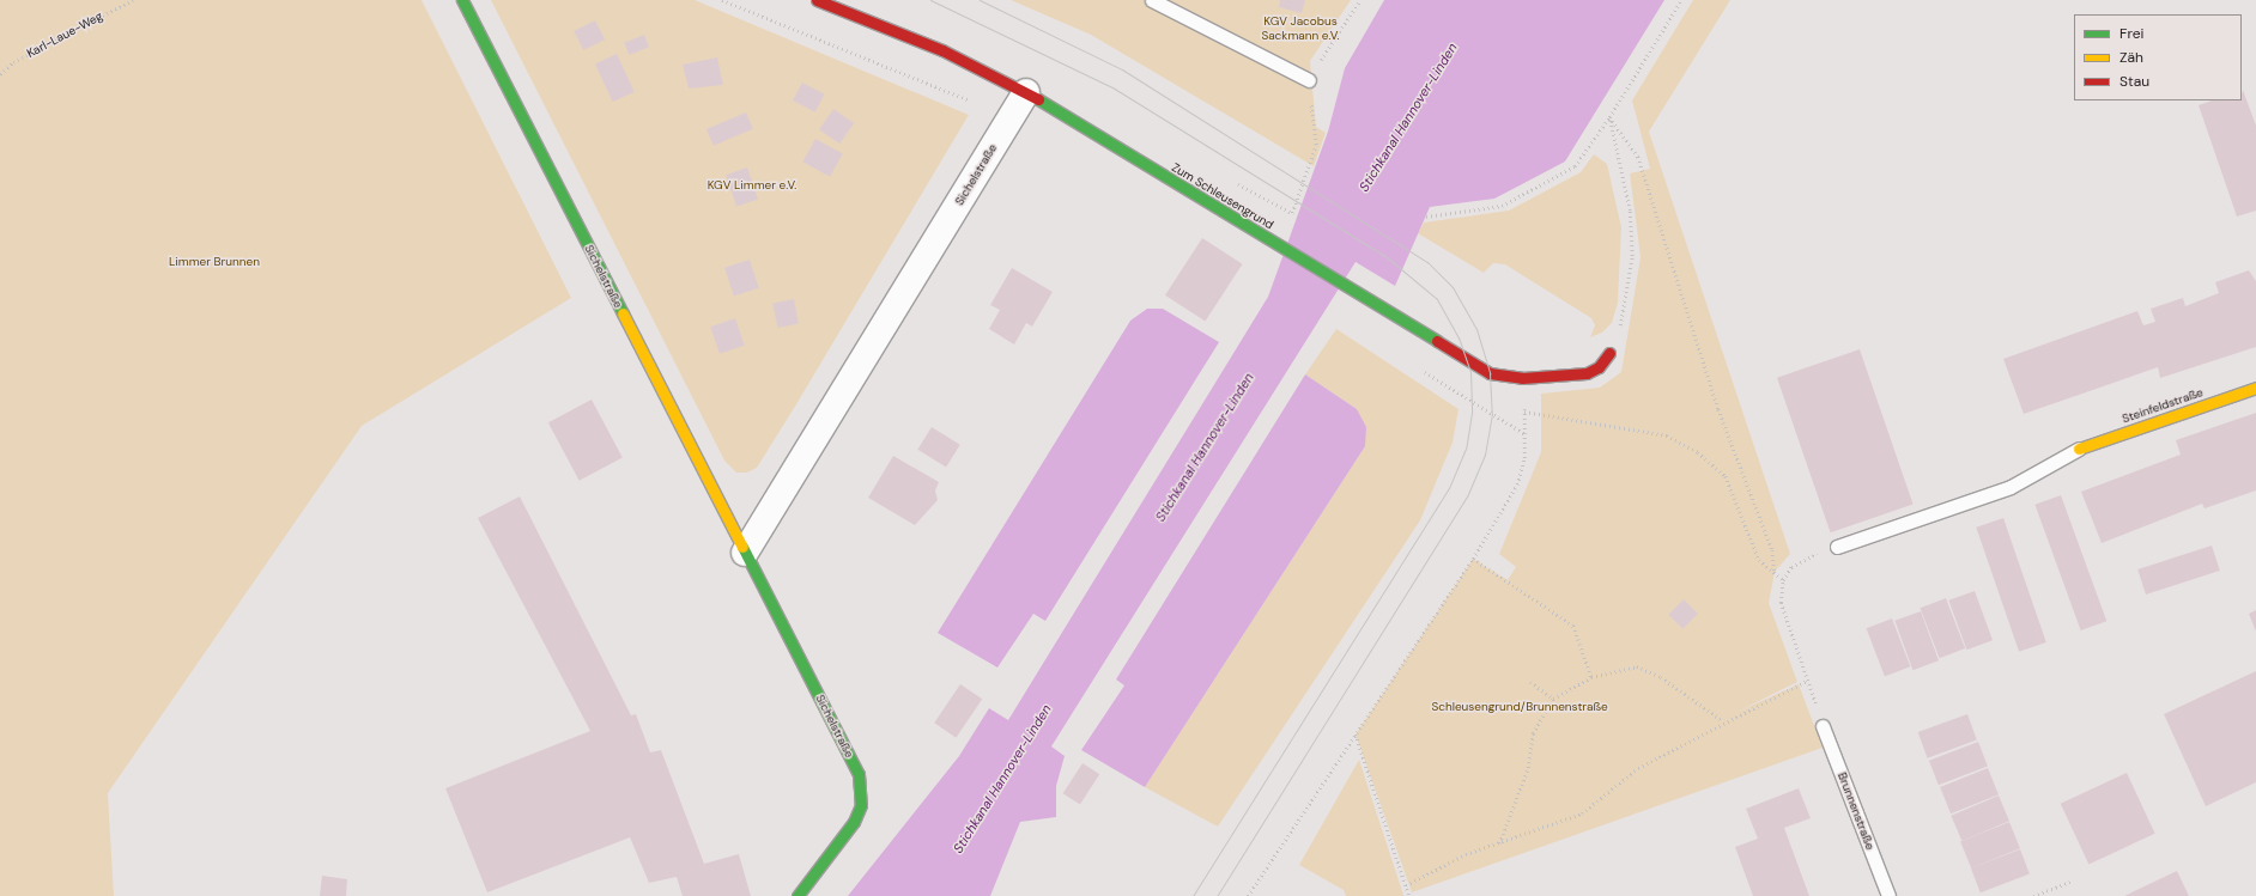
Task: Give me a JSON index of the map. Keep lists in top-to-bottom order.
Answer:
{
  "streets": {
    "street": ["Sichelstraße", "Zum Schleusengrund", "Steinfeldstraße"],
    "lane": ["Brunnenstraße"],
    "path": ["Karl-Laue-Weg"]
  },
  "crossings": [
    ["Sichelstraße", "Zum Schleusengrund"]
  ],
  "water": ["Stichkanal Hannover-Linden"],
  "parks": [
    "KGV Jacobus Sackmann e.V.",
    "KGV Limmer e.V.",
    "Limmer Brunnen",
    "Schleusengrund/Brunnenstraße"
  ],
  "legend": ["Frei", "Zäh", "Stau"]
}
